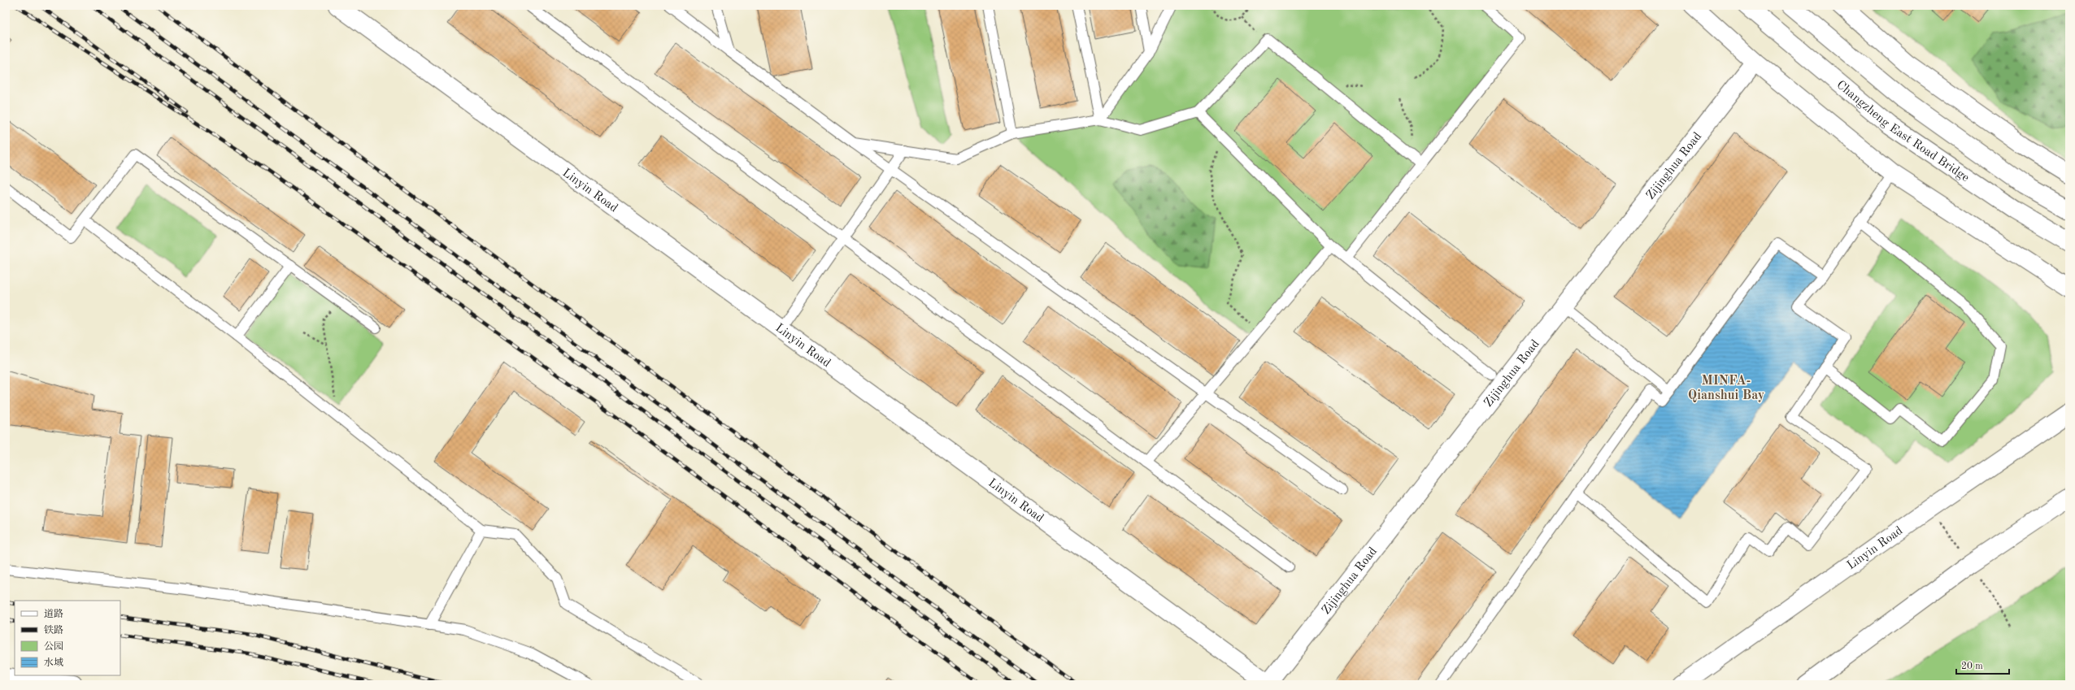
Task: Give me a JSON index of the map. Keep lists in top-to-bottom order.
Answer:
{
  "streets": {
    "street": ["Changzheng East Road Bridge", "Zijinghua Road", "Linyin Road"]
  },
  "crossings": [
    ["Zijinghua Road", "Linyin Road"]
  ],
  "districts": ["MINFA- Qianshui Bay"],
  "legend": [
    "道路",
    "铁路",
    "公园",
    "水域"
  ],
  "scale_bar": "20 m"
}
